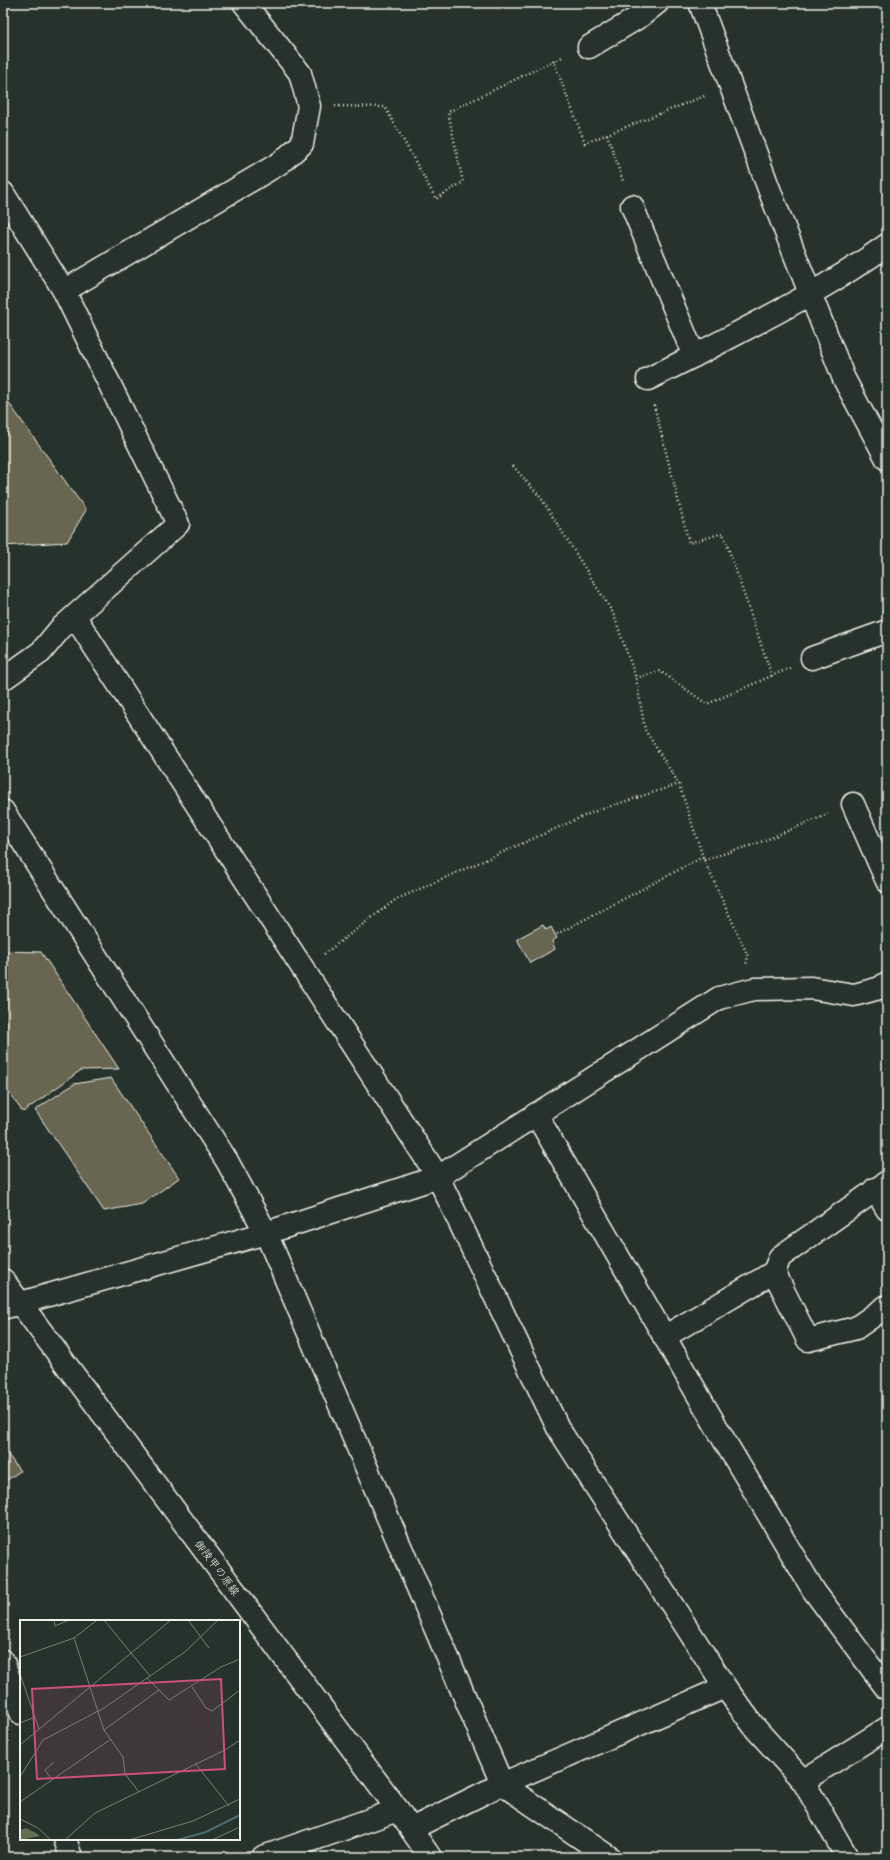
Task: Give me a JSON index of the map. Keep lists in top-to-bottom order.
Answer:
{
  "streets": {
    "street": ["御陵甲の原線"]
  }
}
